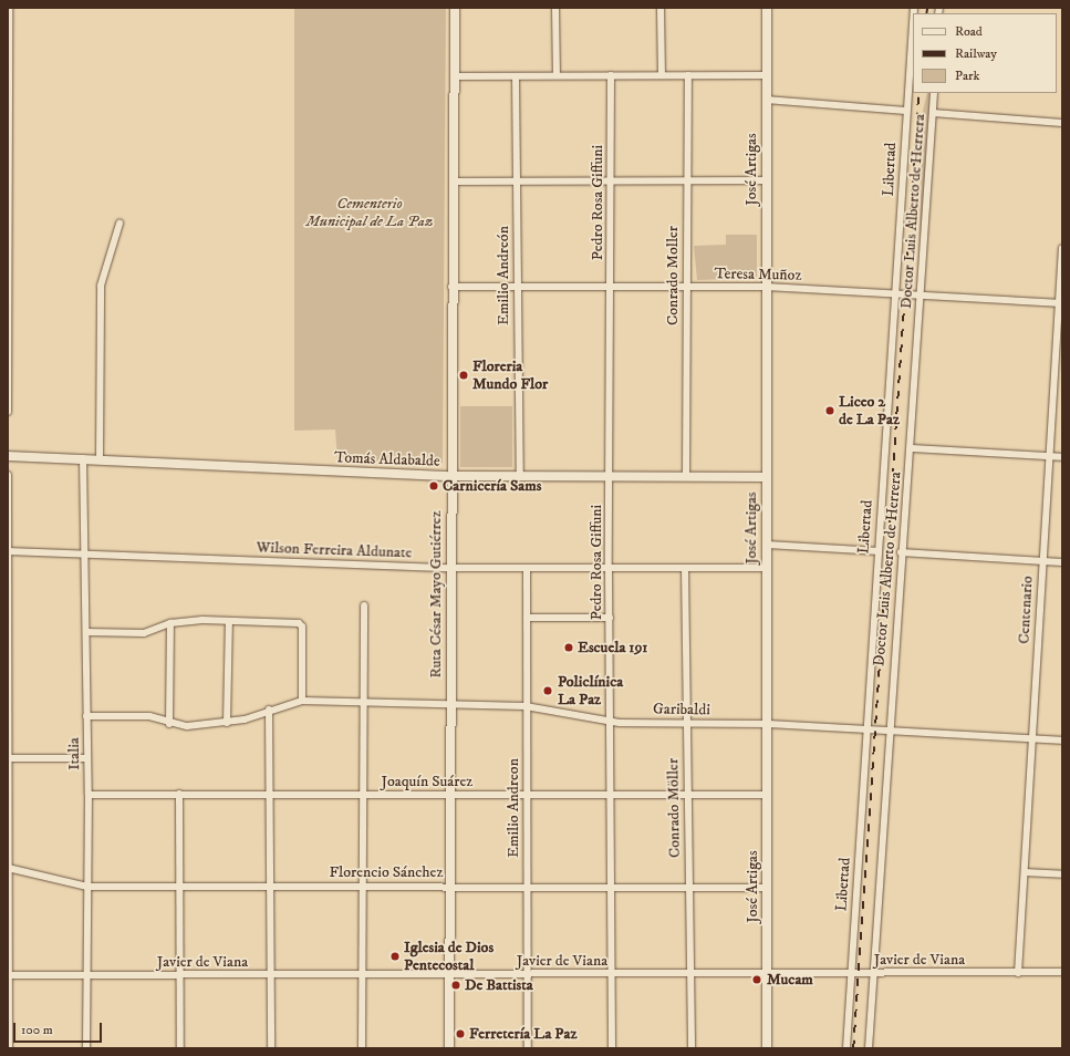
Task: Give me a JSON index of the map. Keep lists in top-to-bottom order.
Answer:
{
  "streets": {
    "street": [
      "José Artigas",
      "Libertad",
      "Pedro Rosa Giffuni",
      "Doctor Luis Alberto de Herrera",
      "Teresa Muñoz",
      "Emilio Andreón",
      "Conrado Moller",
      "Tomás Aldabalde",
      "Wilson Ferreira Aldunate",
      "Ruta César Mayo Gutiérrez",
      "Centenario",
      "Garibaldi",
      "Italia",
      "Joaquín Suárez",
      "Emilio Andreon",
      "Conrado Möller",
      "Florencio Sánchez",
      "Javier de Viana"
    ]
  },
  "crossings": [
    ["José Artigas", "Teresa Muñoz"],
    ["José Artigas", "Tomás Aldabalde"],
    ["José Artigas", "Wilson Ferreira Aldunate"],
    ["José Artigas", "Garibaldi"],
    ["José Artigas", "Joaquín Suárez"],
    ["José Artigas", "Florencio Sánchez"],
    ["José Artigas", "Javier de Viana"],
    ["Libertad", "Teresa Muñoz"],
    ["Libertad", "Garibaldi"],
    ["Libertad", "Javier de Viana"],
    ["Pedro Rosa Giffuni", "Teresa Muñoz"],
    ["Pedro Rosa Giffuni", "Tomás Aldabalde"],
    ["Pedro Rosa Giffuni", "Wilson Ferreira Aldunate"],
    ["Pedro Rosa Giffuni", "Garibaldi"],
    ["Pedro Rosa Giffuni", "Joaquín Suárez"],
    ["Pedro Rosa Giffuni", "Florencio Sánchez"],
    ["Pedro Rosa Giffuni", "Javier de Viana"],
    ["Doctor Luis Alberto de Herrera", "Teresa Muñoz"],
    ["Doctor Luis Alberto de Herrera", "Garibaldi"],
    ["Doctor Luis Alberto de Herrera", "Javier de Viana"],
    ["Teresa Muñoz", "Emilio Andreón"],
    ["Teresa Muñoz", "Conrado Moller"],
    ["Teresa Muñoz", "Ruta César Mayo Gutiérrez"],
    ["Teresa Muñoz", "Centenario"],
    ["Emilio Andreón", "Tomás Aldabalde"],
    ["Conrado Moller", "Tomás Aldabalde"],
    ["Tomás Aldabalde", "Ruta César Mayo Gutiérrez"],
    ["Tomás Aldabalde", "Italia"],
    ["Wilson Ferreira Aldunate", "Ruta César Mayo Gutiérrez"],
    ["Wilson Ferreira Aldunate", "Italia"],
    ["Wilson Ferreira Aldunate", "Emilio Andreon"],
    ["Wilson Ferreira Aldunate", "Conrado Möller"],
    ["Ruta César Mayo Gutiérrez", "Garibaldi"],
    ["Ruta César Mayo Gutiérrez", "Joaquín Suárez"],
    ["Ruta César Mayo Gutiérrez", "Florencio Sánchez"],
    ["Ruta César Mayo Gutiérrez", "Javier de Viana"],
    ["Centenario", "Garibaldi"],
    ["Centenario", "Javier de Viana"],
    ["Garibaldi", "Emilio Andreon"],
    ["Garibaldi", "Conrado Möller"],
    ["Italia", "Joaquín Suárez"],
    ["Italia", "Florencio Sánchez"],
    ["Italia", "Javier de Viana"],
    ["Joaquín Suárez", "Emilio Andreon"],
    ["Joaquín Suárez", "Conrado Möller"],
    ["Emilio Andreon", "Florencio Sánchez"],
    ["Emilio Andreon", "Javier de Viana"],
    ["Conrado Möller", "Florencio Sánchez"],
    ["Conrado Möller", "Javier de Viana"]
  ],
  "parks": ["Cementerio Municipal de La Paz"],
  "places": [
    "Floreria Mundo Flor",
    "Liceo 2 de La Paz",
    "Carnicería Sams",
    "Escuela 191",
    "Policlínica La Paz",
    "Iglesia de Dios Pentecostal",
    "Mucam",
    "De Battista",
    "Ferretería La Paz"
  ],
  "legend": ["Road", "Railway", "Park"],
  "scale_bar": "100 m"
}
